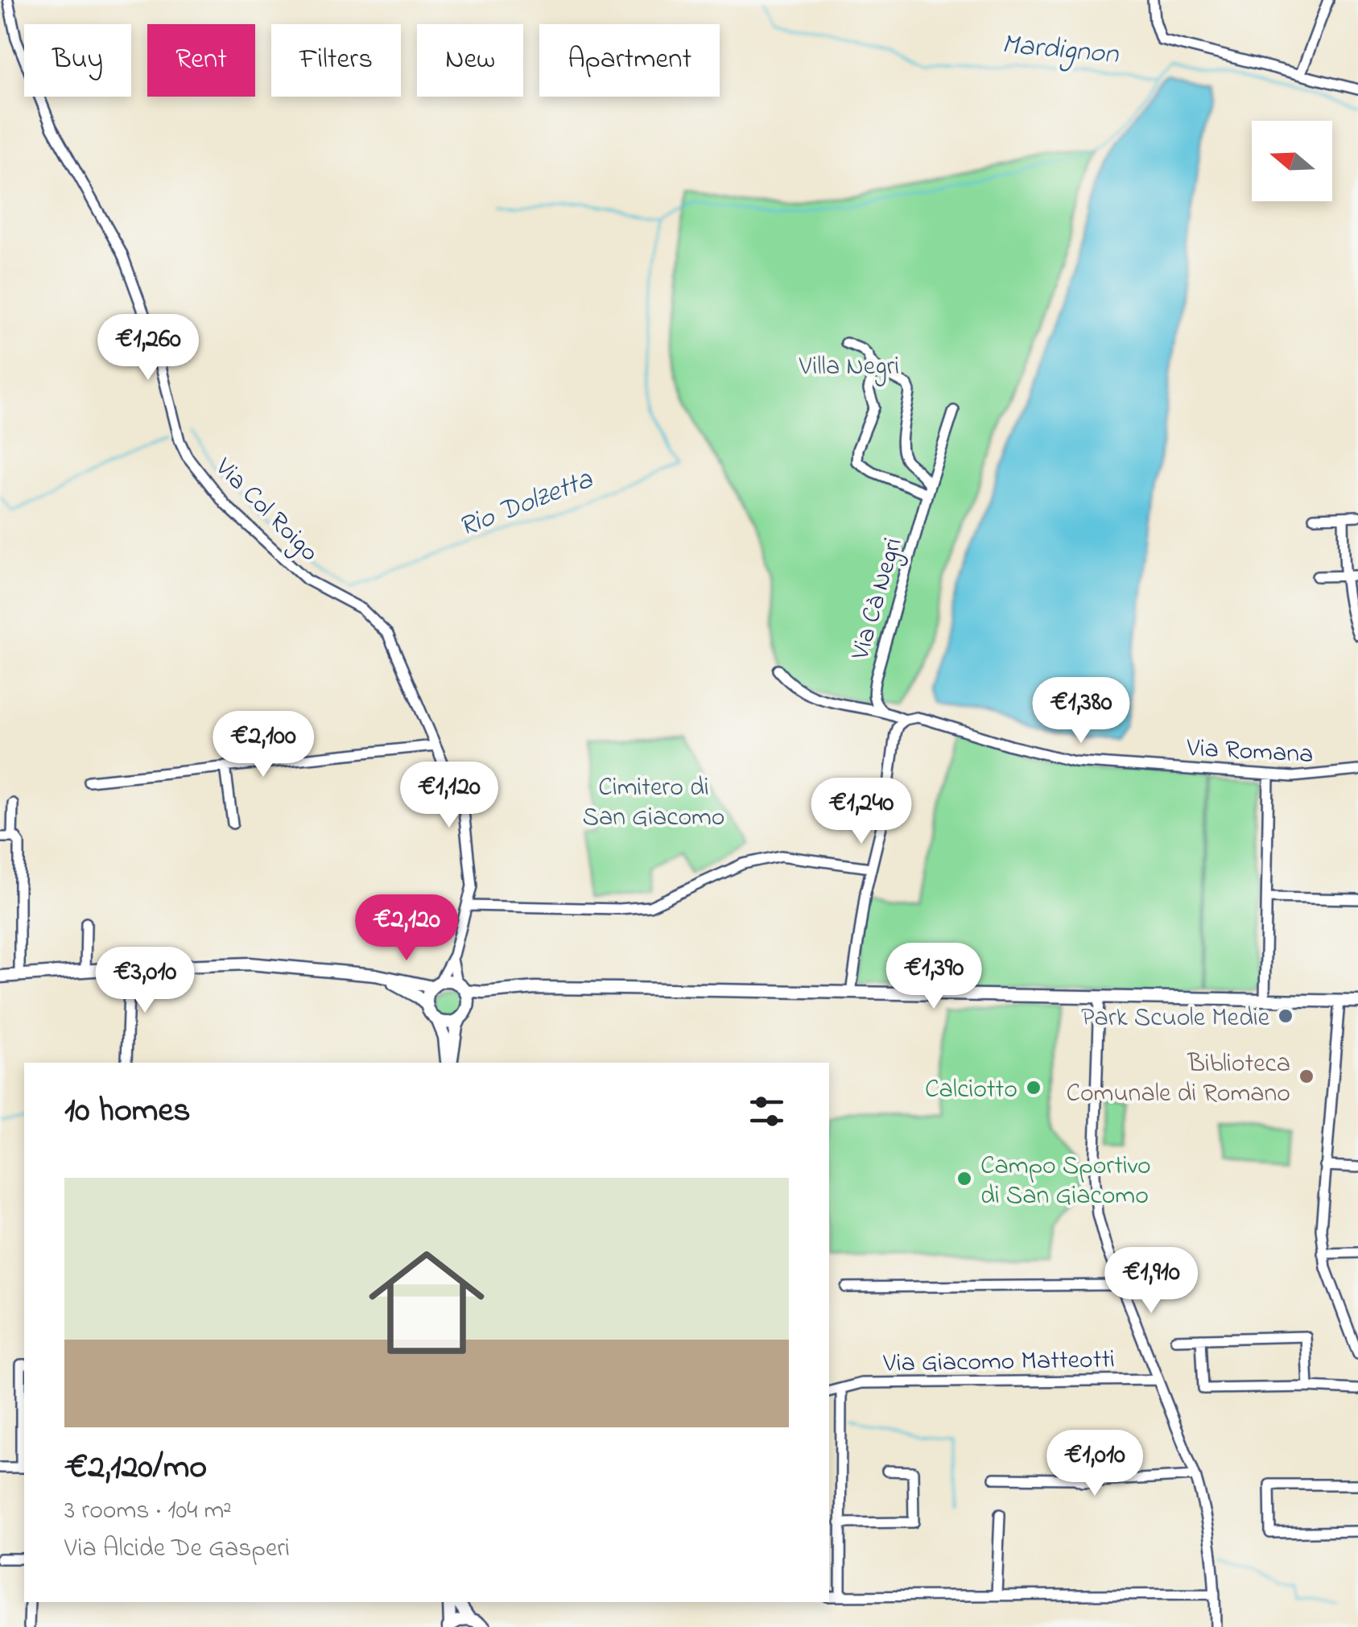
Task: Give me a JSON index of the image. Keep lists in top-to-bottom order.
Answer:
{
  "streets": {
    "street": [
      "Via Col Roigo",
      "Via Cà Negri",
      "Via Romana",
      "Via Giacomo Matteotti"
    ]
  },
  "water": ["Mardignon", "Rio Dolzetta"],
  "parks": ["Villa Negri", "Cimitero di San Giacomo"],
  "places": [
    "Park Scuole Medie",
    "Biblioteca Comunale di Romano",
    "Calciotto",
    "Campo Sportivo di San Giacomo"
  ],
  "north": "left",
  "page": {
    "chip": [
      "Buy",
      "Rent",
      "Filters",
      "New",
      "Apartment"
    ],
    "price": [
      "€1,260",
      "€1,380",
      "€2,100",
      "€1,120",
      "€1,240",
      "€2,120",
      "€1,390",
      "€3,010",
      "€1,910",
      "€1,010"
    ],
    "heading": "10 homes",
    "list": [
      {
        "name": "€2,120/mo",
        "note": "3 rooms · 104 m² · Via Alcide De Gasperi"
      }
    ]
  }
}
